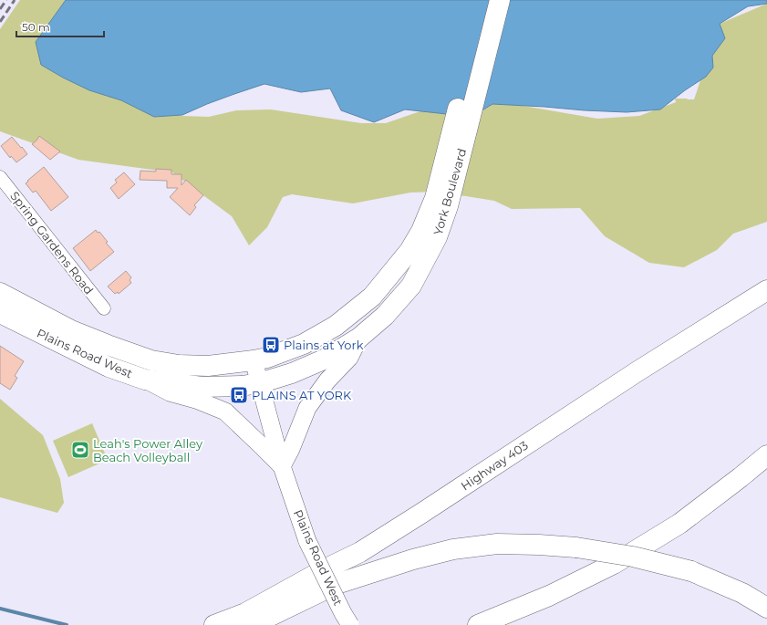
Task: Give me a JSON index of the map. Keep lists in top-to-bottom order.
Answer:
{
  "streets": {
    "main road": ["York Boulevard", "Plains Road West", "Highway 403"],
    "street": ["Spring Gardens Road"]
  },
  "crossings": [
    ["York Boulevard", "Plains Road West"]
  ],
  "places": {
    "bus stop": ["Plains at York", "PLAINS AT YORK"],
    "sports": ["Leah's Power Alley Beach Volleyball"]
  },
  "scale_bar": "50 m"
}
